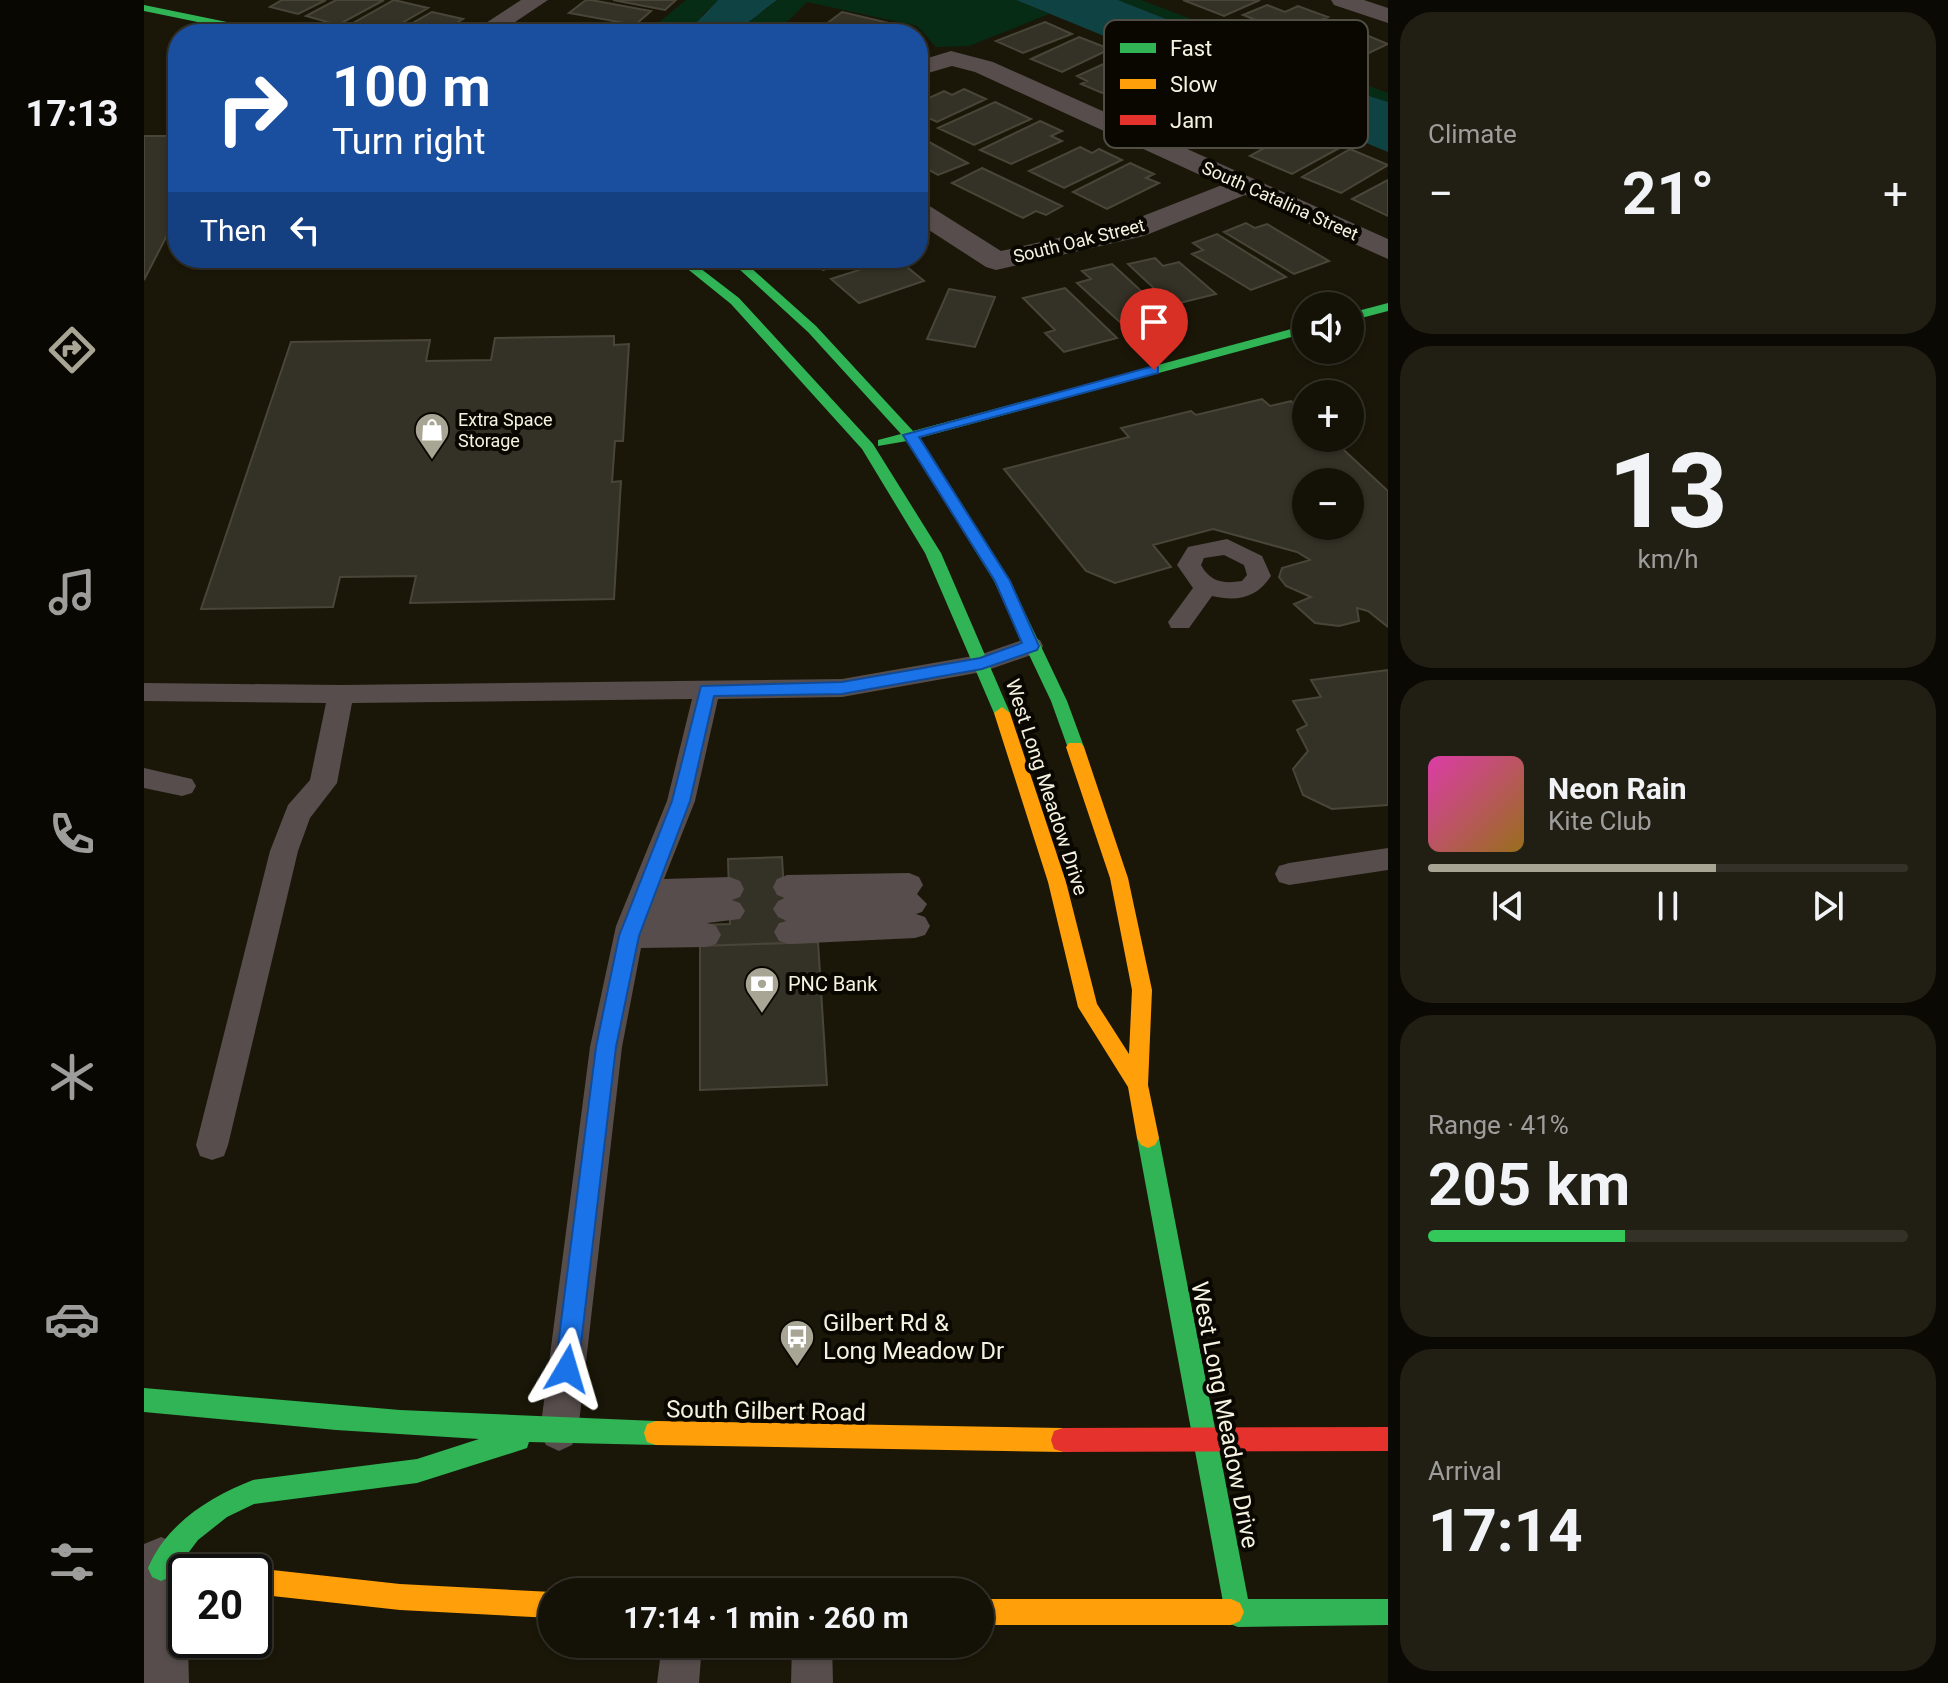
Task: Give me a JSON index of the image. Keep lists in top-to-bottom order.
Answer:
{
  "streets": {
    "street": [
      "South Catalina Street",
      "South Oak Street",
      "West Long Meadow Drive",
      "South Gilbert Road"
    ]
  },
  "crossings": [
    ["South Catalina Street", "South Oak Street"],
    ["West Long Meadow Drive", "South Gilbert Road"]
  ],
  "places": {
    "shop": ["Extra Space Storage"],
    "bank": ["PNC Bank"],
    "bus stop": ["Gilbert Rd & Long Meadow Dr"]
  },
  "legend": ["Fast", "Slow", "Jam"],
  "page": {
    "tabs": "17:13",
    "tile": [
      "Climate",
      ["13", "km/h"],
      ["Range · 41%", "205 km"],
      ["Arrival", "17:14"]
    ],
    "turn": ["100 m", "Turn right"],
    "heat": ["−", "21°", "+"],
    "then": "Then",
    "map_buttons": ["+", "−"],
    "song": ["Neon Rain", "Kite Club"],
    "limit": "20",
    "trip": "17:14 · 1 min · 260 m"
  }
}
